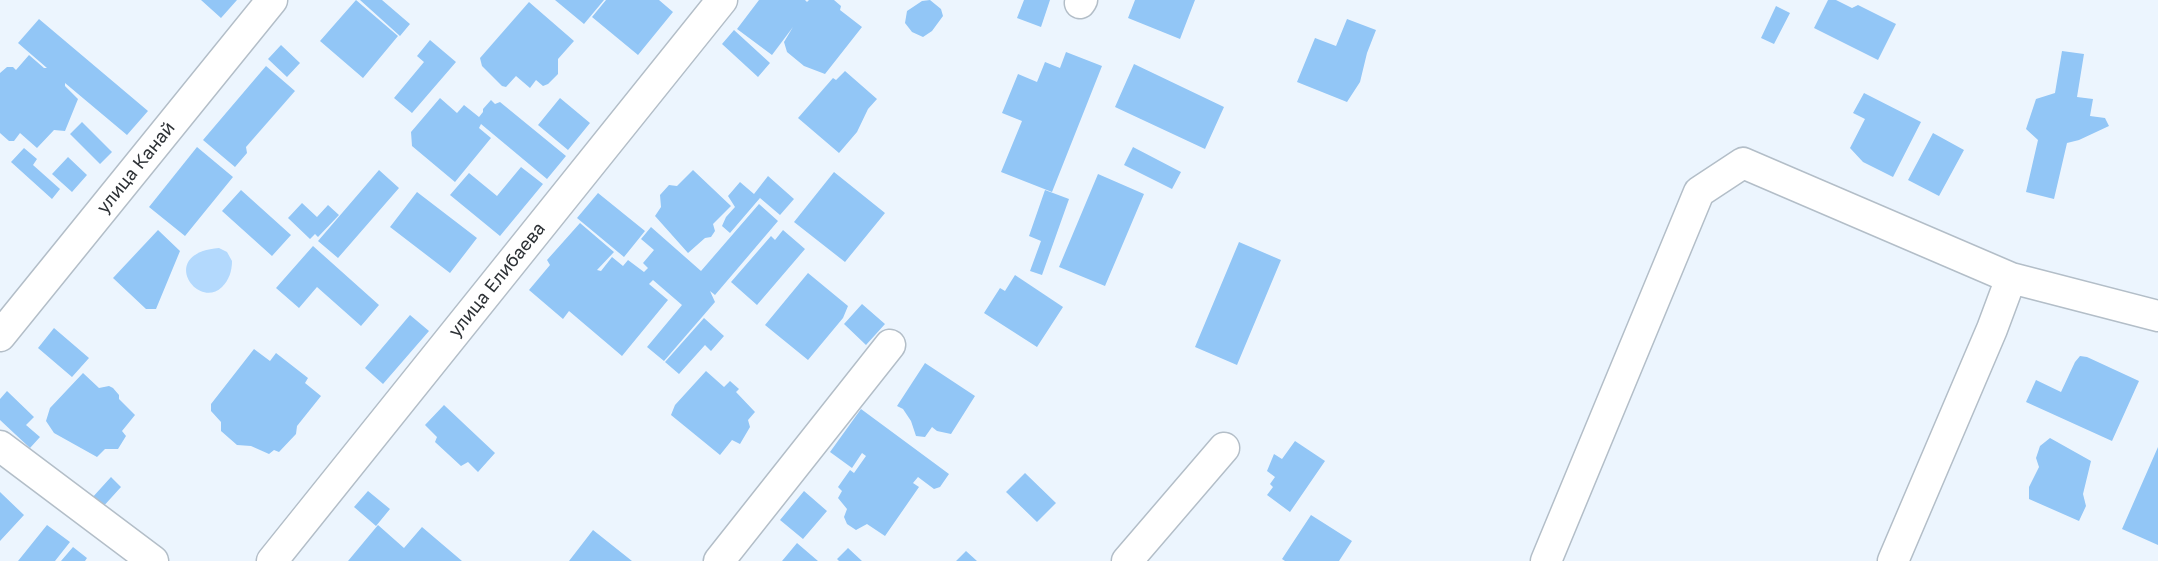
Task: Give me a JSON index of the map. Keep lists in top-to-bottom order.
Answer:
{
  "streets": {
    "street": ["улица Канай", "улица Елибаева"]
  }
}
